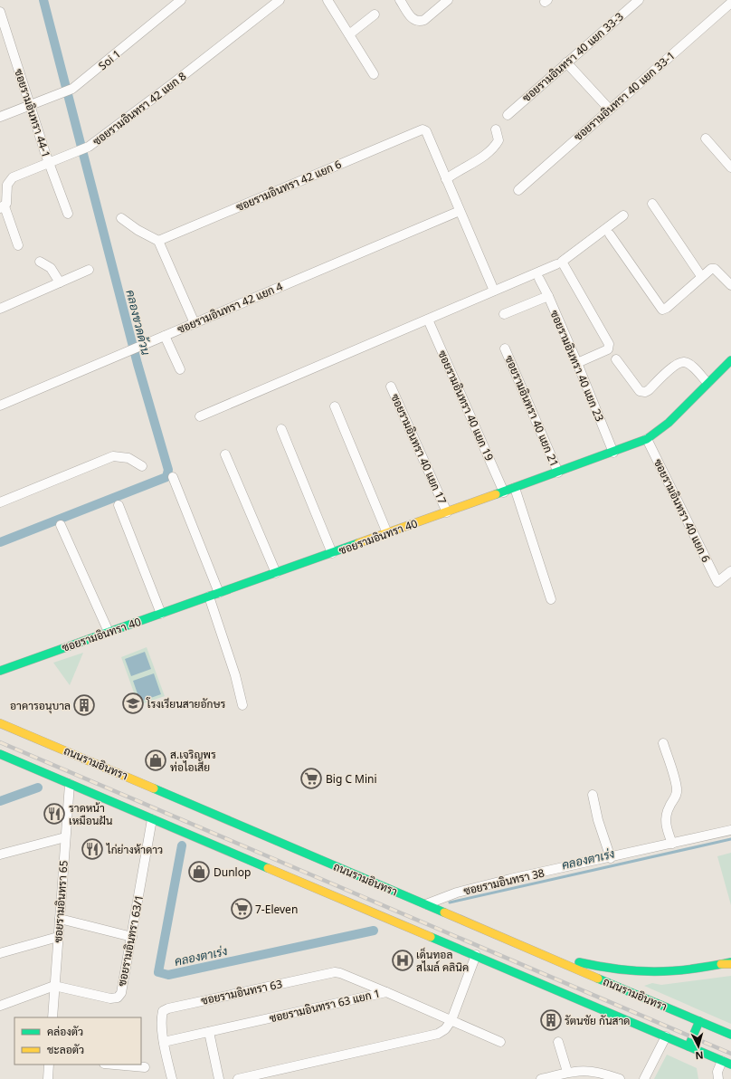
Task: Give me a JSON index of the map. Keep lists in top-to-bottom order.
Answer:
{
  "streets": {
    "main road": ["ซอยรามอินทรา 40", "ถนนรามอินทรา"],
    "street": [
      "ซอยรามอินทรา 40 แยก 33-3",
      "Soi 1",
      "ซอยรามอินทรา 40 แยก 33-1",
      "ซอยรามอินทรา 42 แยก 8",
      "ซอยรามอินทรา 44-1",
      "ซอยรามอินทรา 42 แยก 6",
      "ซอยรามอินทรา 42 แยก 4",
      "ซอยรามอินทรา 40 แยก 23",
      "ซอยรามอินทรา 40 แยก 19",
      "ซอยรามอินทรา 40 แยก 21",
      "ซอยรามอินทรา 40 แยก 17",
      "ซอยรามอินทรา 40 แยก 6",
      "ซอยรามอินทรา 38",
      "ซอยรามอินทรา 65",
      "ซอยรามอินทรา 63/1",
      "ซอยรามอินทรา 63",
      "ซอยรามอินทรา 63 แยก 1"
    ]
  },
  "crossings": [
    ["Soi 1", "ซอยรามอินทรา 44-1"],
    ["ซอยรามอินทรา 42 แยก 8", "ซอยรามอินทรา 44-1"],
    ["ซอยรามอินทรา 40 แยก 23", "ซอยรามอินทรา 40"],
    ["ซอยรามอินทรา 40 แยก 19", "ซอยรามอินทรา 40"],
    ["ซอยรามอินทรา 40 แยก 21", "ซอยรามอินทรา 40"],
    ["ซอยรามอินทรา 40 แยก 17", "ซอยรามอินทรา 40"],
    ["ซอยรามอินทรา 40 แยก 6", "ซอยรามอินทรา 40"],
    ["ถนนรามอินทรา", "ซอยรามอินทรา 38"],
    ["ซอยรามอินทรา 65", "ซอยรามอินทรา 63/1"],
    ["ซอยรามอินทรา 63", "ซอยรามอินทรา 63 แยก 1"]
  ],
  "water": ["คลองขวดด้วน", "คลองตาเร่ง"],
  "places": {
    "school or university": ["โรงเรียนสายอักษร"],
    "building": ["อาคารอนุบาล", "รัตนชัย กันสาด"],
    "shop": ["ส.เจริญพร ท่อไอเสีย", "Dunlop"],
    "supermarket": ["Big C Mini", "7-Eleven"],
    "restaurant": ["ราดหน้า เหมือนฝัน", "ไก่ย่างห้าดาว"],
    "hospital": ["เด็นทอล สไมล์ คลินิค"]
  },
  "legend": ["คล่องตัว", "ชะลอตัว"],
  "north": "bottom"
}
